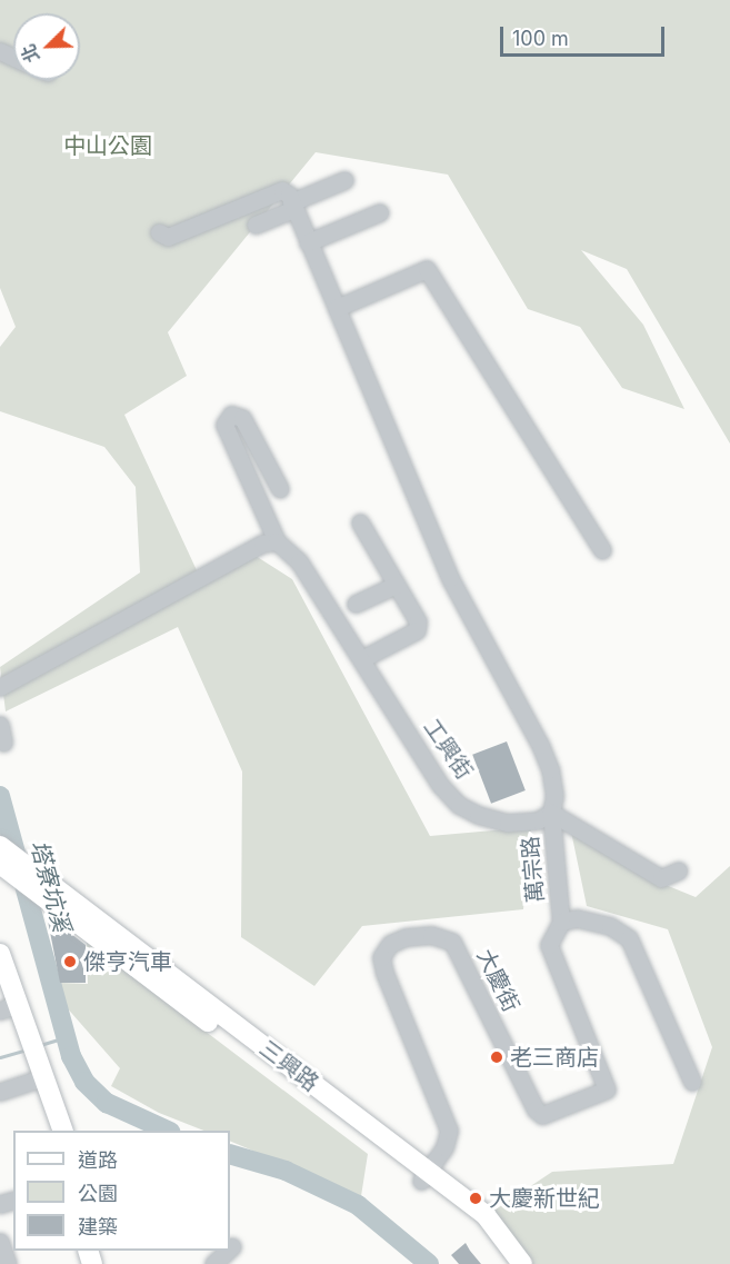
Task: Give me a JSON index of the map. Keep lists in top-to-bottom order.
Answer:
{
  "streets": {
    "main road": ["三興路"],
    "street": ["工興街", "萬宗路", "大慶街"]
  },
  "crossings": [
    ["工興街", "萬宗路"],
    ["萬宗路", "大慶街"],
    ["大慶街", "三興路"]
  ],
  "water": ["塔寮坑溪"],
  "parks": ["中山公園"],
  "places": ["傑亨汽車", "老三商店", "大慶新世紀"],
  "legend": ["道路", "公園", "建築"],
  "scale_bar": "100 m",
  "north": "bottom left"
}
